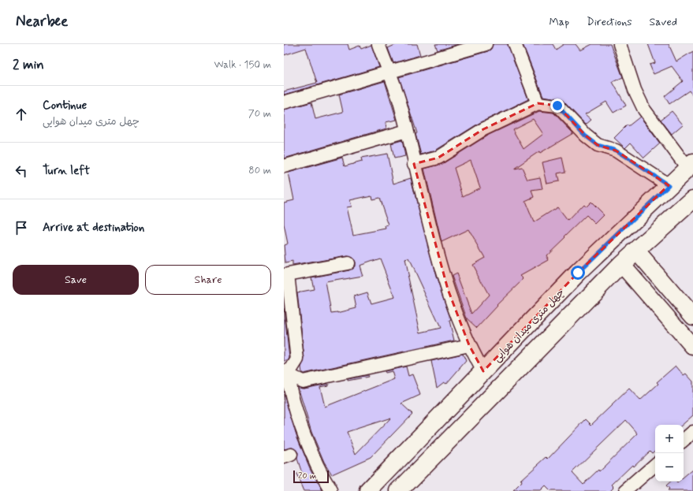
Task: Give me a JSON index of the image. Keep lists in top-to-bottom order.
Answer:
{
  "streets": {
    "main road": ["چهل متری میدان هوایی"]
  },
  "scale_bar": "20 m",
  "page": {
    "header": "Nearbee",
    "nav": ["Map", "Directions", "Saved"],
    "heading": ["2 min", "Walk · 150 m"],
    "list": [
      ["Continue", "چهل متری میدان هوایی", "70 m"],
      ["Turn left", "80 m"],
      "Arrive at destination"
    ],
    "buttons": ["Save", "Share"],
    "map_buttons": ["+", "−"],
    "scale": "20 m"
  }
}
